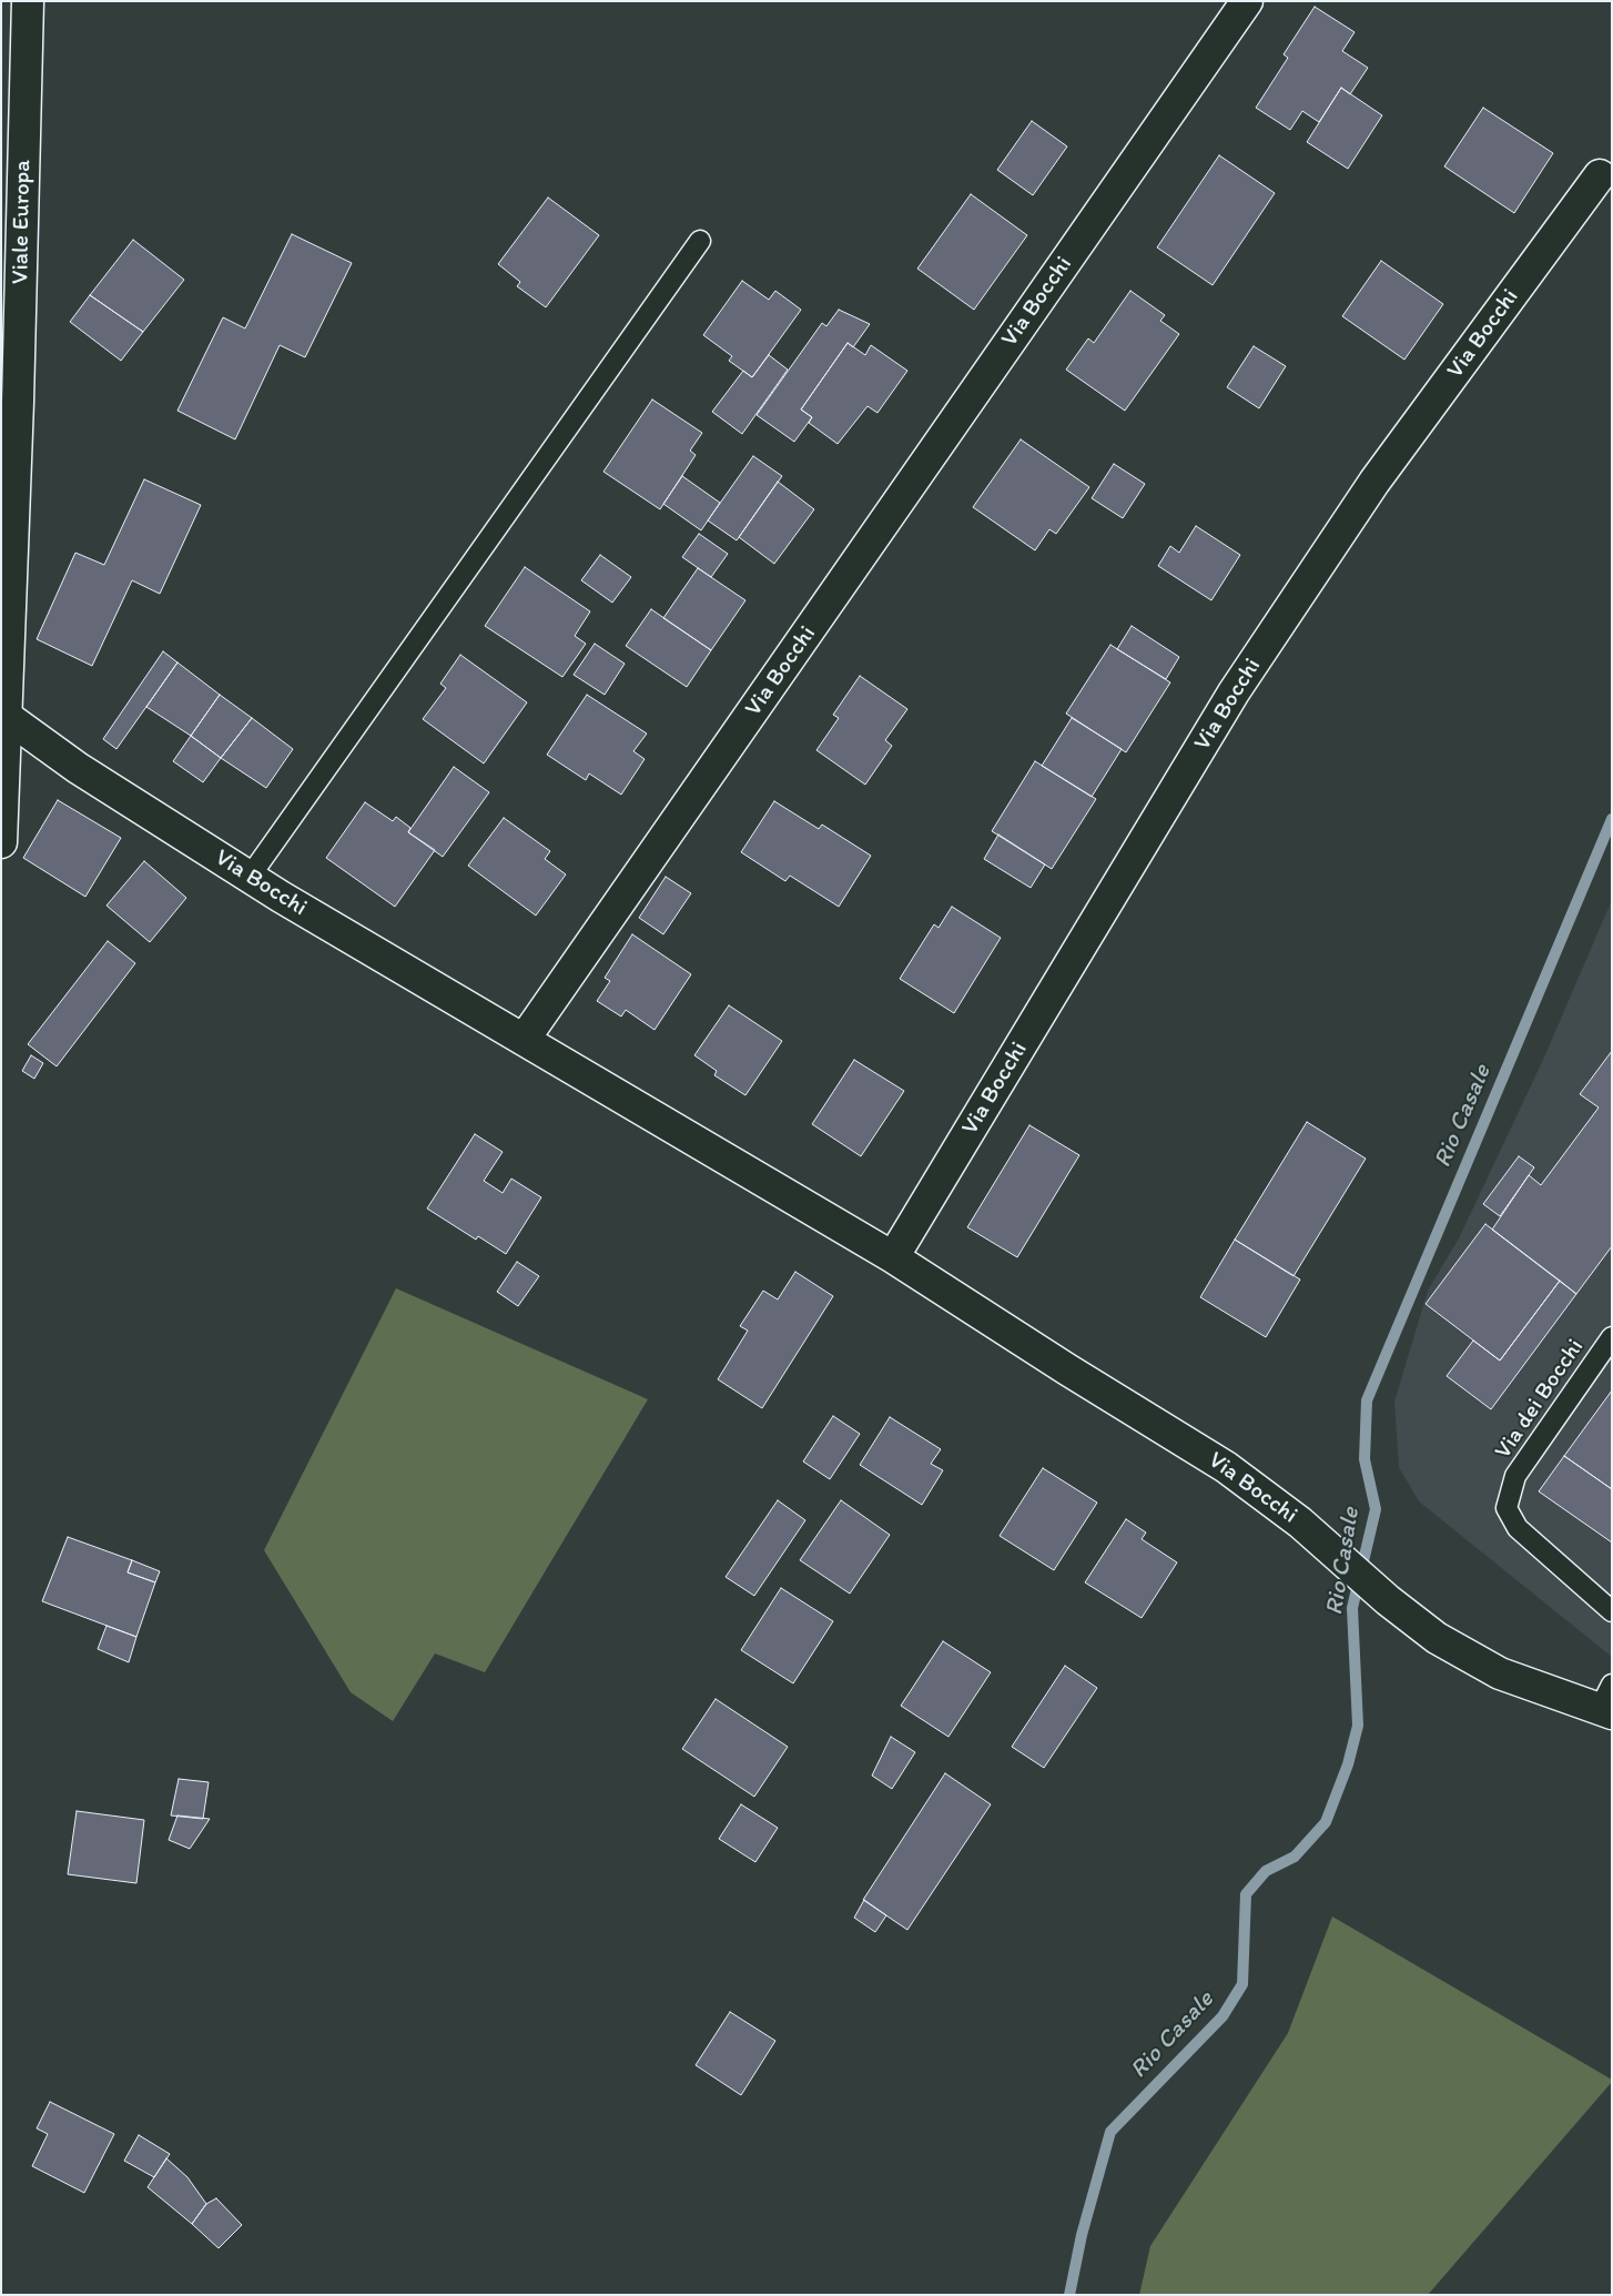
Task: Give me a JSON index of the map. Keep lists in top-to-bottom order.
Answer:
{
  "streets": {
    "street": ["Viale Europa", "Via Bocchi"],
    "lane": ["Via dei Bocchi"]
  },
  "crossings": [
    ["Viale Europa", "Via Bocchi"]
  ],
  "water": ["Rio Casale"]
}
